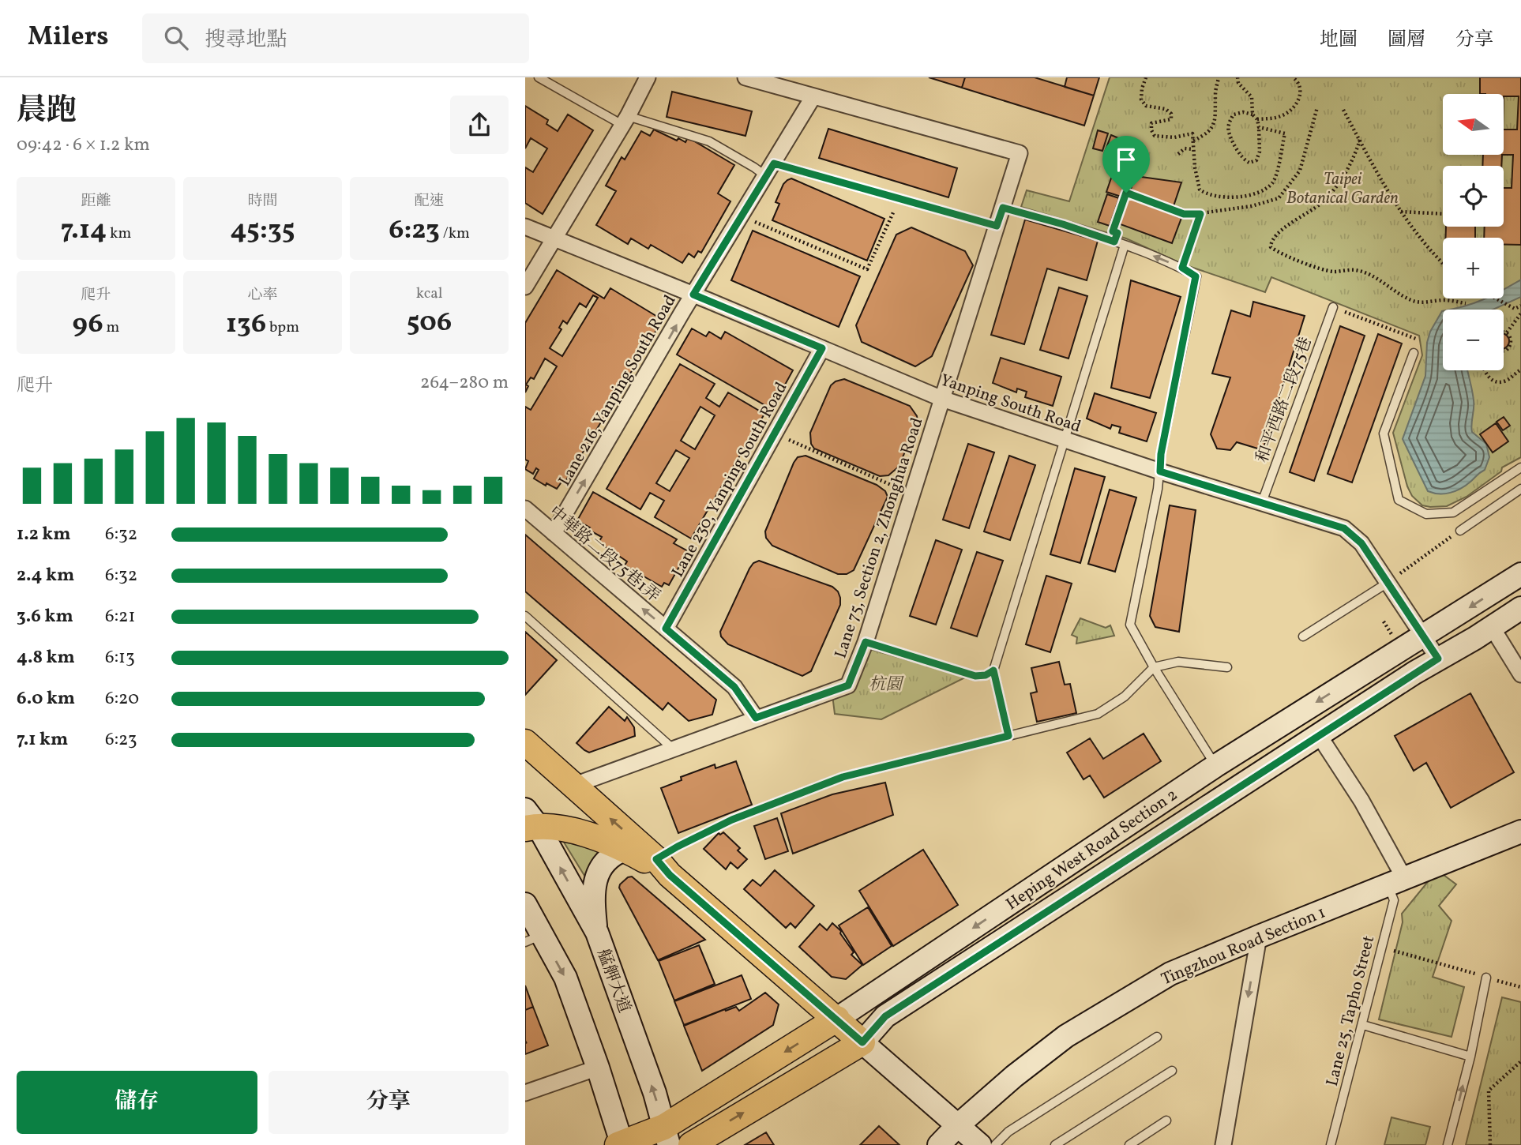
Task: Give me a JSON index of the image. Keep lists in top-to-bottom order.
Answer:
{
  "streets": {
    "main road": ["Heping West Road Section 2", "Tingzhou Road Section 1", "艋舺大道"],
    "street": [
      "Lane 216, Yanping South Road",
      "Yanping South Road",
      "Lane 230, Yanping South Road",
      "Lane 75, Section 2, Zhonghua Road",
      "中華路二段75巷1弄"
    ],
    "lane": ["和平西路二段75巷", "Lane 25, Tapho Street"]
  },
  "crossings": [
    ["Lane 216, Yanping South Road", "Yanping South Road"],
    ["Lane 216, Yanping South Road", "Lane 75, Section 2, Zhonghua Road"],
    ["Lane 216, Yanping South Road", "中華路二段75巷1弄"],
    ["和平西路二段75巷", "Yanping South Road"],
    ["Yanping South Road", "Lane 230, Yanping South Road"],
    ["Yanping South Road", "Lane 75, Section 2, Zhonghua Road"],
    ["Yanping South Road", "Heping West Road Section 2"],
    ["Lane 230, Yanping South Road", "中華路二段75巷1弄"],
    ["Lane 75, Section 2, Zhonghua Road", "中華路二段75巷1弄"],
    ["Heping West Road Section 2", "艋舺大道"],
    ["Tingzhou Road Section 1", "Lane 25, Tapho Street"]
  ],
  "one_way": ["Lane 216, Yanping South Road", "中華路二段75巷1弄"],
  "parks": ["Taipei Botanical Garden", "杭園"],
  "north": "left",
  "page": {
    "header": "Milers",
    "search": "搜尋地點",
    "nav": ["地圖", "圖層", "分享"],
    "heading": ["晨跑", "09:42 · 6 × 1.2 km"],
    "map_buttons": ["+", "−"],
    "stats": [
      ["距離", "7.14 km"],
      ["時間", "45:35"],
      ["配速", "6:23 /km"],
      ["爬升", "96 m"],
      ["心率", "136 bpm"],
      ["kcal", "506"]
    ],
    "chart": ["爬升", "264–280 m"],
    "list": [
      {
        "name": "1.2 km",
        "note": "6:32"
      },
      {
        "name": "2.4 km",
        "note": "6:32"
      },
      {
        "name": "3.6 km",
        "note": "6:21"
      },
      {
        "name": "4.8 km",
        "note": "6:13"
      },
      {
        "name": "6.0 km",
        "note": "6:20"
      },
      {
        "name": "7.1 km",
        "note": "6:23"
      }
    ],
    "buttons": ["儲存", "分享"]
  }
}
